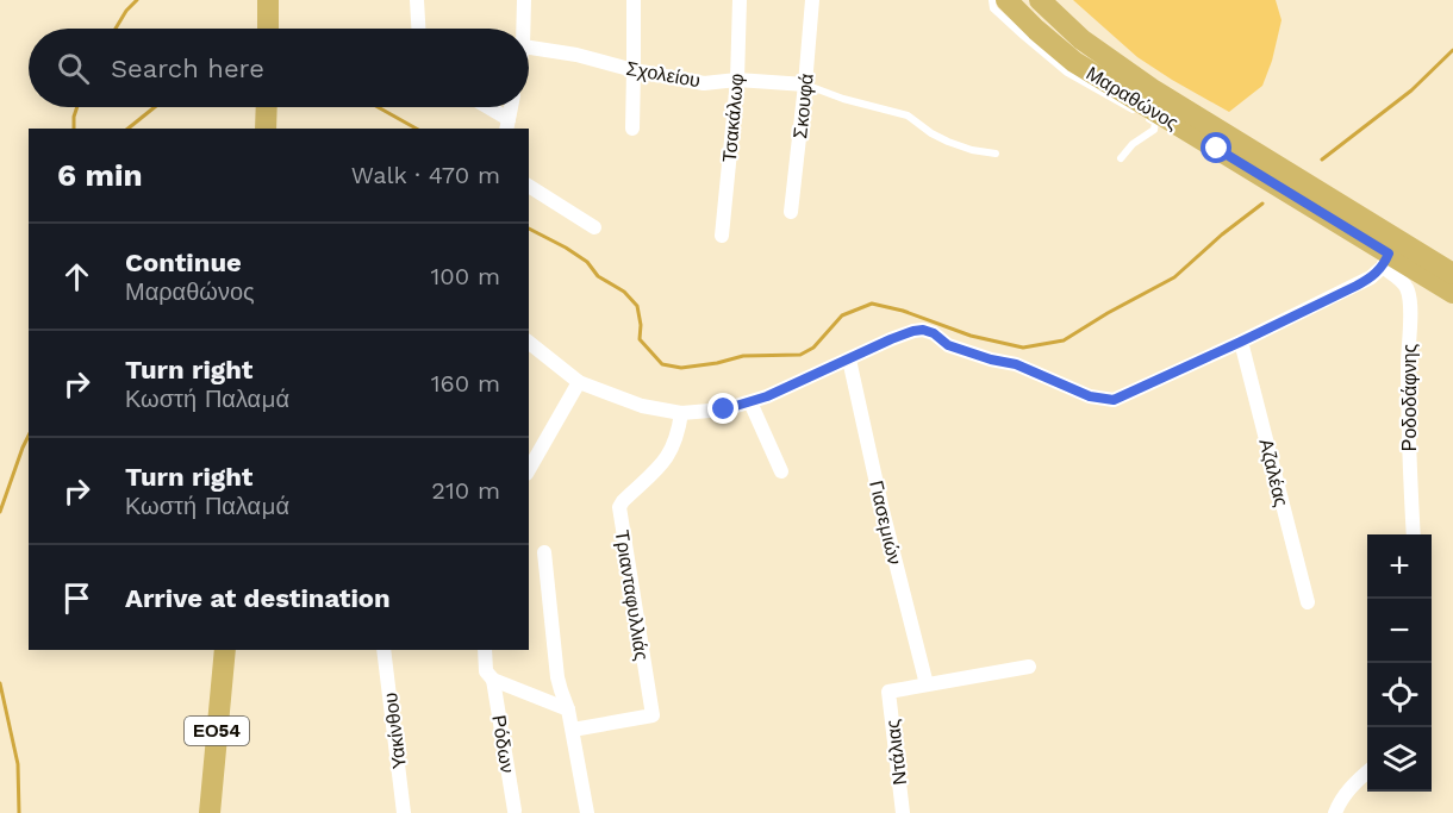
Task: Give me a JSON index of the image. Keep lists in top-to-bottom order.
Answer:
{
  "streets": {
    "main road": ["Μαραθώνος", "ΕΟ54"],
    "street": [
      "Σχολείου",
      "Σκουφά",
      "Τσακάλωφ",
      "Ροδοδάφνης",
      "Αζαλέας",
      "Γιασεμιών",
      "Τριανταφυλλιάς",
      "Υακίνθου",
      "Ρόδων",
      "Ντάλιας"
    ]
  },
  "crossings": [
    ["Σχολείου", "Σκουφά"],
    ["Σχολείου", "Τσακάλωφ"],
    ["Μαραθώνος", "Ροδοδάφνης"],
    ["Γιασεμιών", "Ντάλιας"]
  ],
  "page": {
    "search": "Search here",
    "heading": ["6 min", "Walk · 470 m"],
    "list": [
      ["Continue", "Μαραθώνος", "100 m"],
      ["Turn right", "Κωστή Παλαμά", "160 m"],
      ["Turn right", "Κωστή Παλαμά", "210 m"],
      "Arrive at destination"
    ],
    "map_buttons": ["+", "−"]
  }
}
